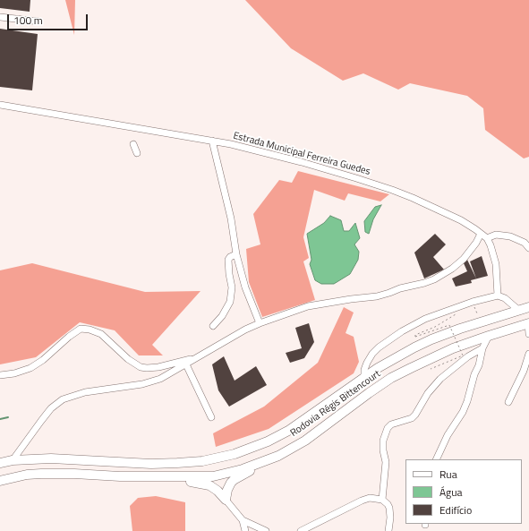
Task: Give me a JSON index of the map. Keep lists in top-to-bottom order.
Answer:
{
  "streets": {
    "highway": ["Rodovia Régis Bittencourt"],
    "street": ["Estrada Municipal Ferreira Guedes"]
  },
  "legend": ["Rua", "Água", "Edifício"],
  "scale_bar": "100 m"
}
